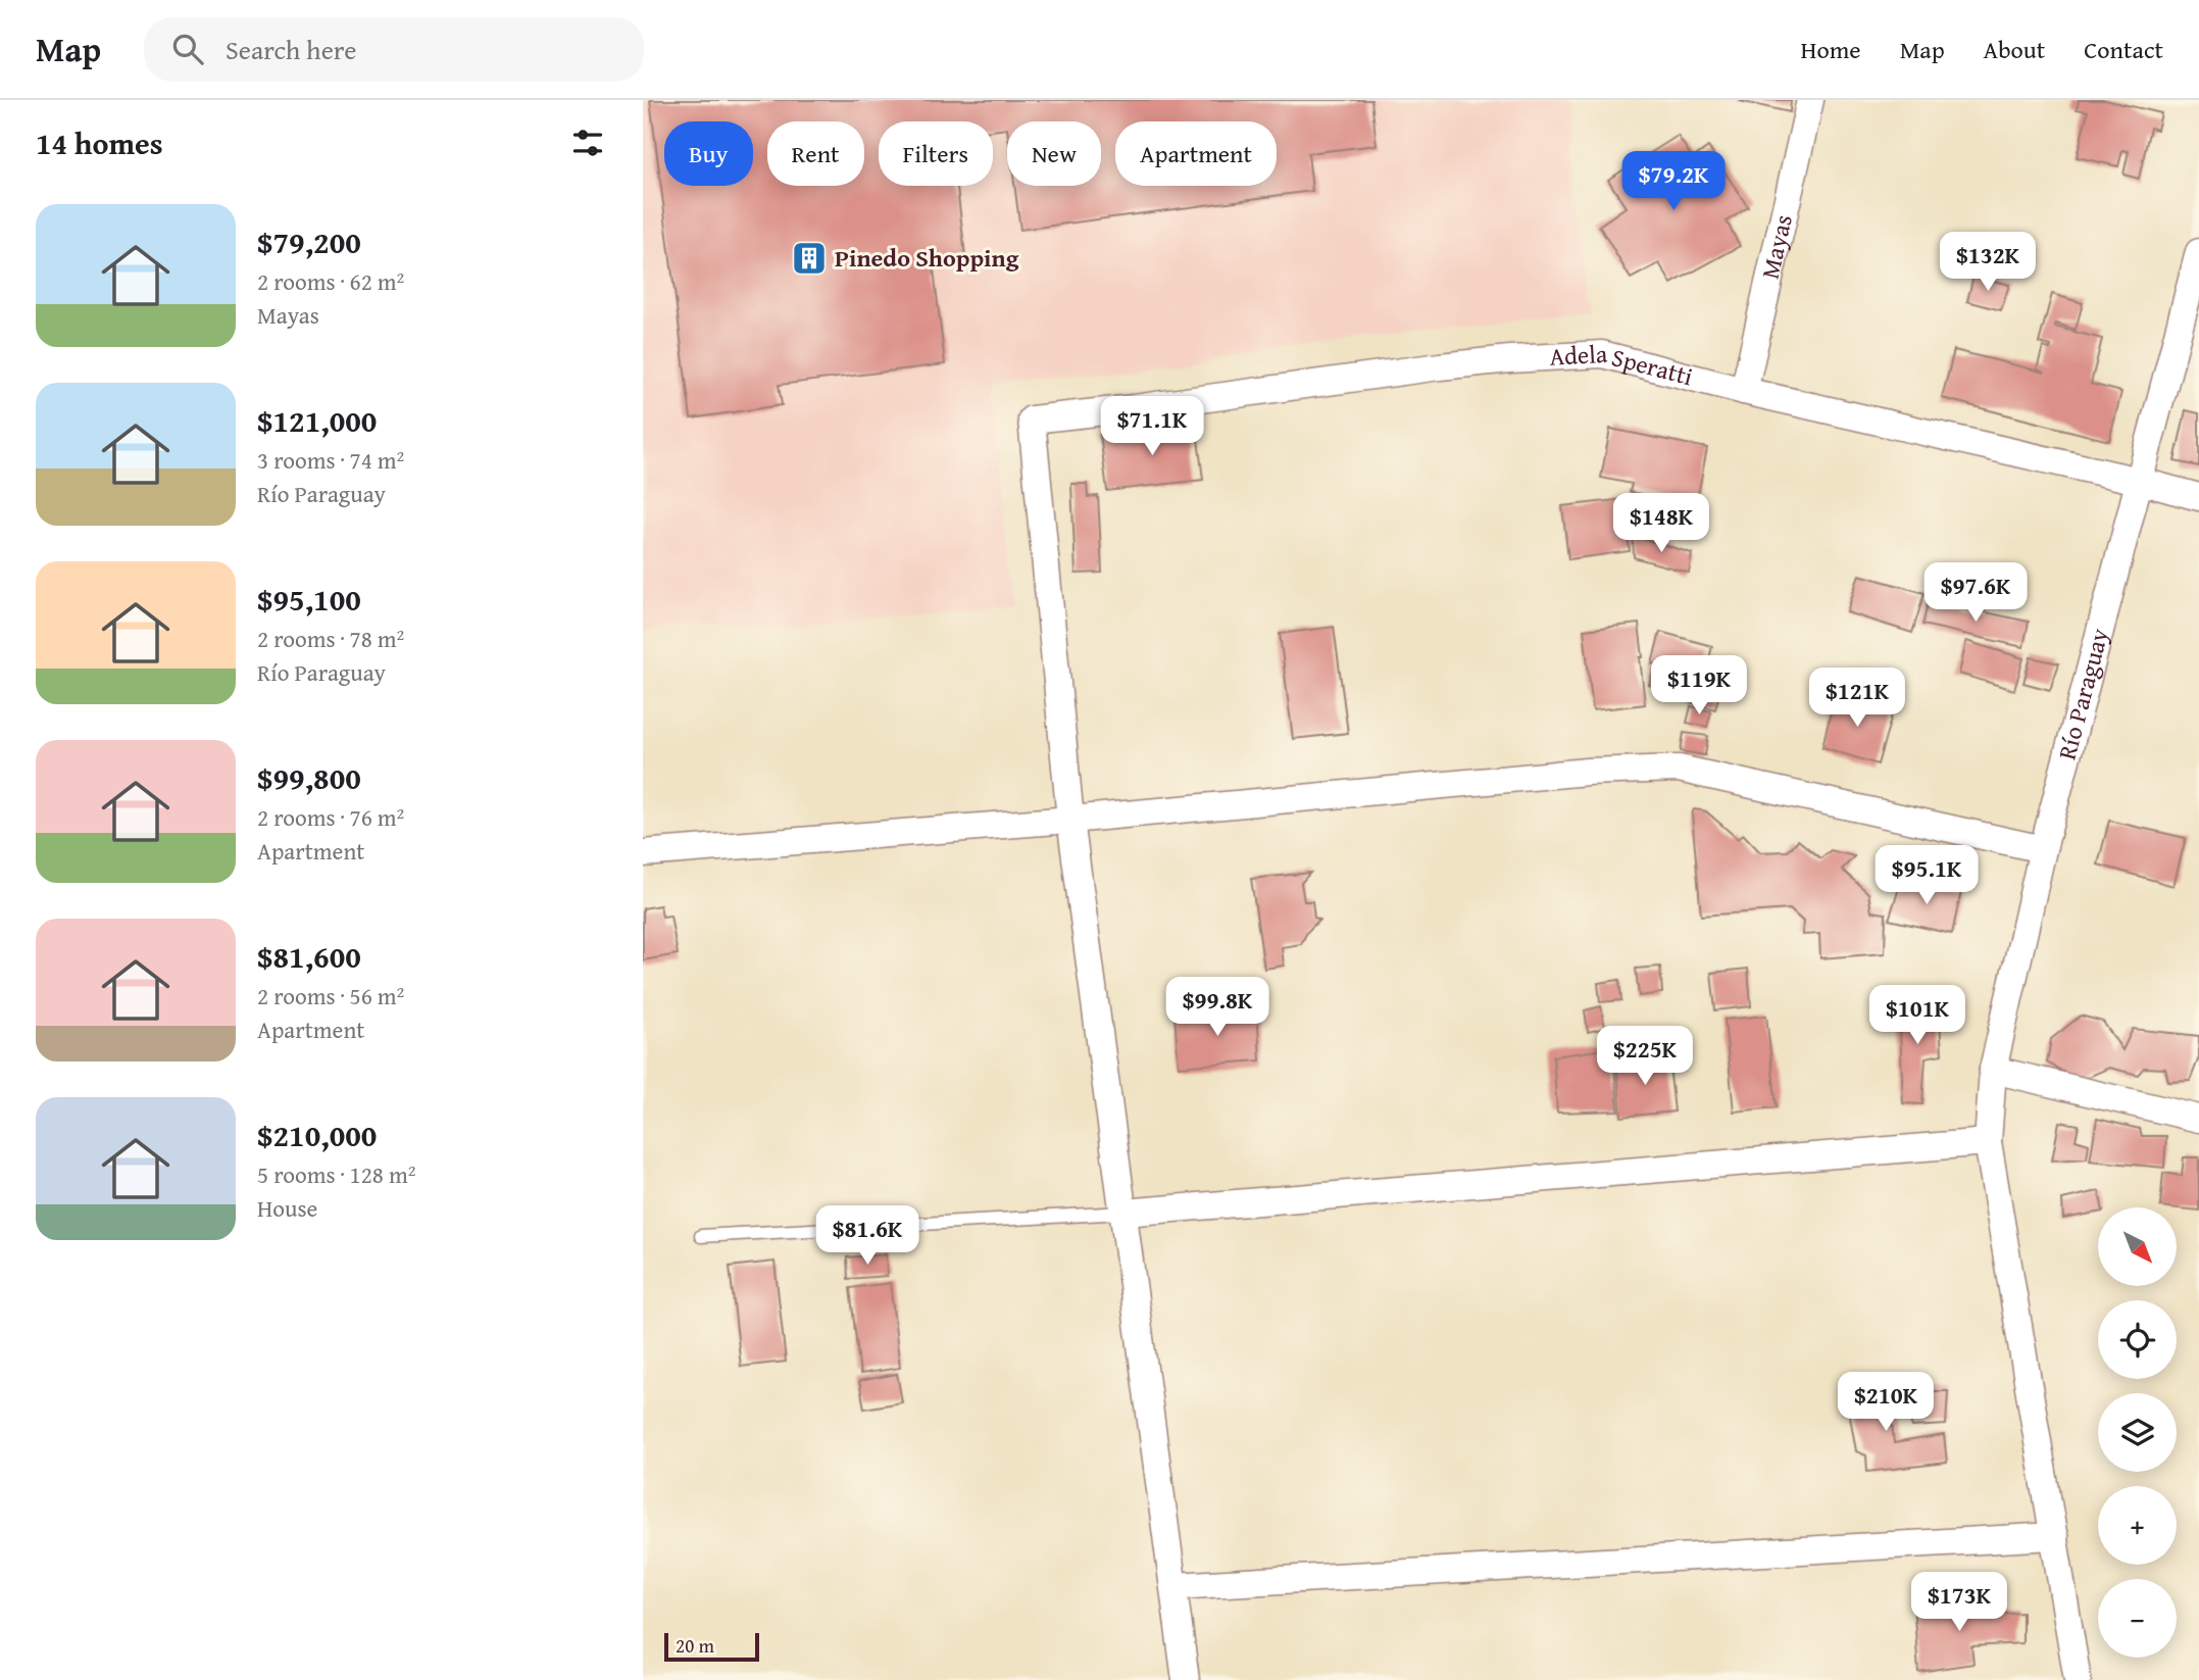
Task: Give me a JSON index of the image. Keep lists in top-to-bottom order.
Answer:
{
  "streets": {
    "street": ["Mayas", "Adela Speratti", "Río Paraguay"]
  },
  "crossings": [
    ["Mayas", "Adela Speratti"],
    ["Adela Speratti", "Río Paraguay"]
  ],
  "places": {
    "building": ["Pinedo Shopping"]
  },
  "scale_bar": "20 m",
  "north": "bottom right",
  "page": {
    "header": "Map",
    "search": "Search here",
    "nav": [
      "Home",
      "Map",
      "About",
      "Contact"
    ],
    "heading": "14 homes",
    "chip": [
      "Buy",
      "Rent",
      "Filters",
      "New",
      "Apartment"
    ],
    "price": [
      "$79.2K",
      "$132K",
      "$71.1K",
      "$148K",
      "$97.6K",
      "$119K",
      "$121K",
      "$95.1K",
      "$99.8K",
      "$101K",
      "$225K",
      "$81.6K",
      "$210K",
      "$173K"
    ],
    "list": [
      {
        "name": "$79,200",
        "note": "2 rooms · 62 m² · Mayas"
      },
      {
        "name": "$121,000",
        "note": "3 rooms · 74 m² · Río Paraguay"
      },
      {
        "name": "$95,100",
        "note": "2 rooms · 78 m² · Río Paraguay"
      },
      {
        "name": "$99,800",
        "note": "2 rooms · 76 m² · Apartment"
      },
      {
        "name": "$81,600",
        "note": "2 rooms · 56 m² · Apartment"
      },
      {
        "name": "$210,000",
        "note": "5 rooms · 128 m² · House"
      }
    ],
    "map_buttons": ["+", "−"],
    "scale": "20 m"
  }
}
